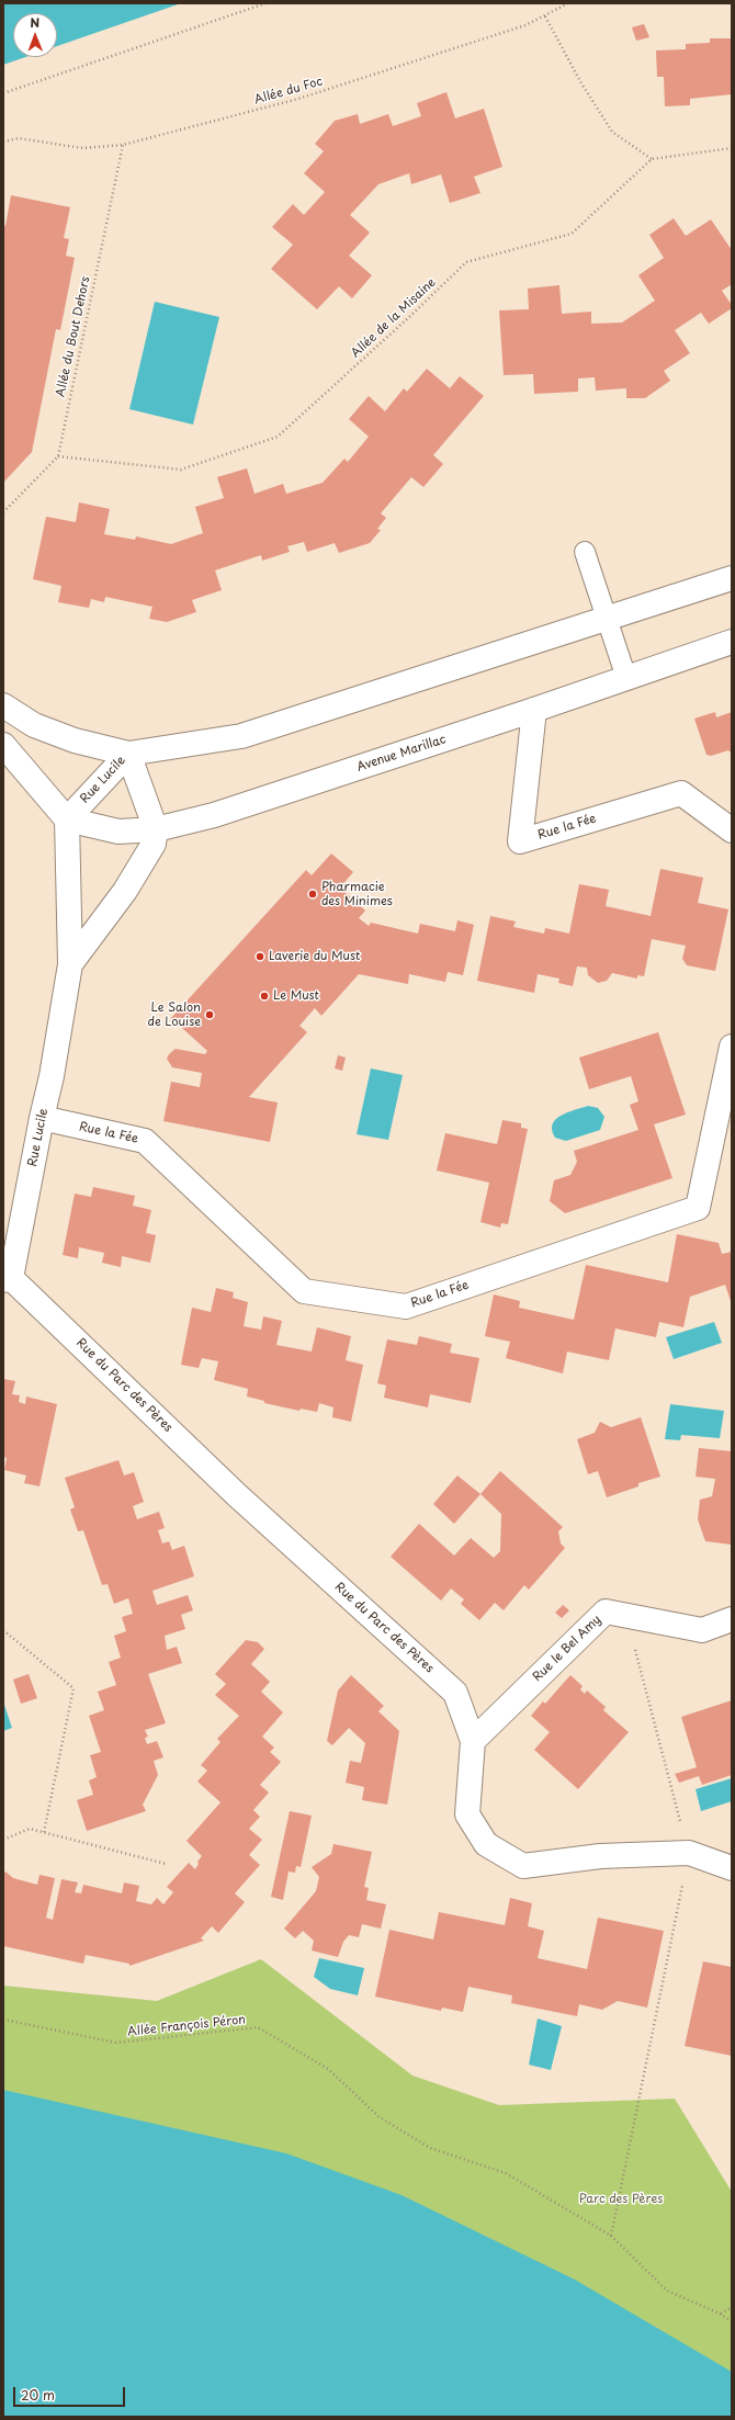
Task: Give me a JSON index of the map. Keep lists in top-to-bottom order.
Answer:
{
  "streets": {
    "street": [
      "Avenue Marillac",
      "Rue Lucile",
      "Rue la Fée",
      "Rue du Parc des Pères",
      "Rue le Bel Amy"
    ],
    "path": [
      "Allée du Foc",
      "Allée de la Misaine",
      "Allée du Bout Dehors",
      "Allée François Péron"
    ]
  },
  "crossings": [
    ["Allée du Foc", "Allée du Bout Dehors"],
    ["Allée de la Misaine", "Allée du Bout Dehors"],
    ["Avenue Marillac", "Rue Lucile"],
    ["Avenue Marillac", "Rue la Fée"],
    ["Rue Lucile", "Rue la Fée"],
    ["Rue Lucile", "Rue du Parc des Pères"],
    ["Rue du Parc des Pères", "Rue le Bel Amy"]
  ],
  "parks": ["Parc des Pères"],
  "places": [
    "Pharmacie des Minimes",
    "Laverie du Must",
    "Le Must",
    "Le Salon de Louise"
  ],
  "scale_bar": "20 m",
  "north": "top"
}
